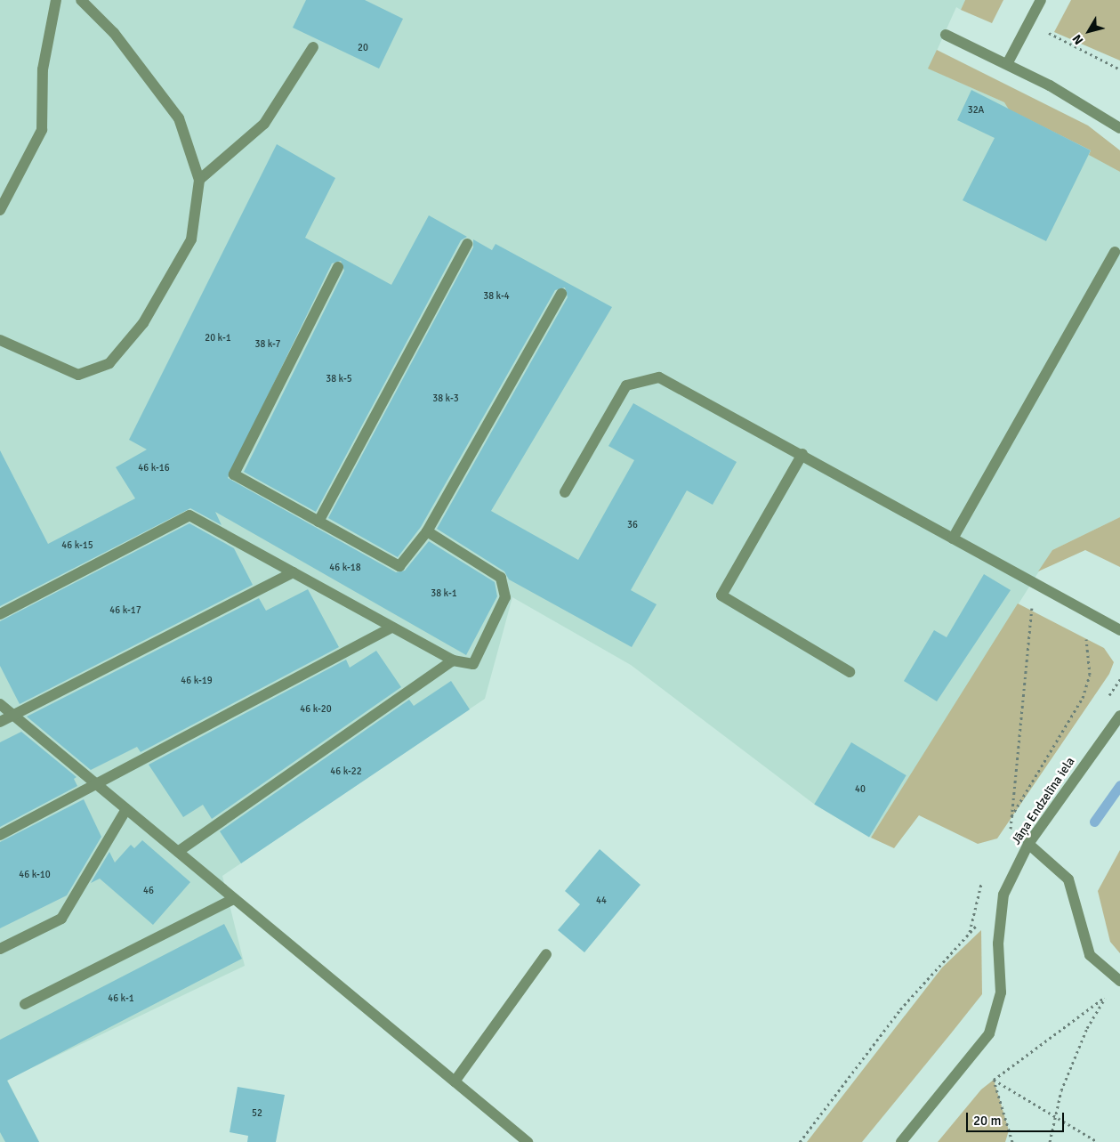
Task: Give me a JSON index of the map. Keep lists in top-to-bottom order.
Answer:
{
  "streets": {
    "street": ["Jāņa Endzelīna iela"]
  },
  "house_numbers": [
    "20",
    "32A",
    "38 k-4",
    "20 k-1",
    "38 k-7",
    "38 k-5",
    "38 k-3",
    "46 k-16",
    "36",
    "46 k-15",
    "46 k-18",
    "38 k-1",
    "46 k-17",
    "46 k-19",
    "46 k-20",
    "46 k-22",
    "40",
    "46 k-10",
    "46",
    "44",
    "46 k-1",
    "52"
  ],
  "scale_bar": "20 m",
  "north": "bottom left"
}
